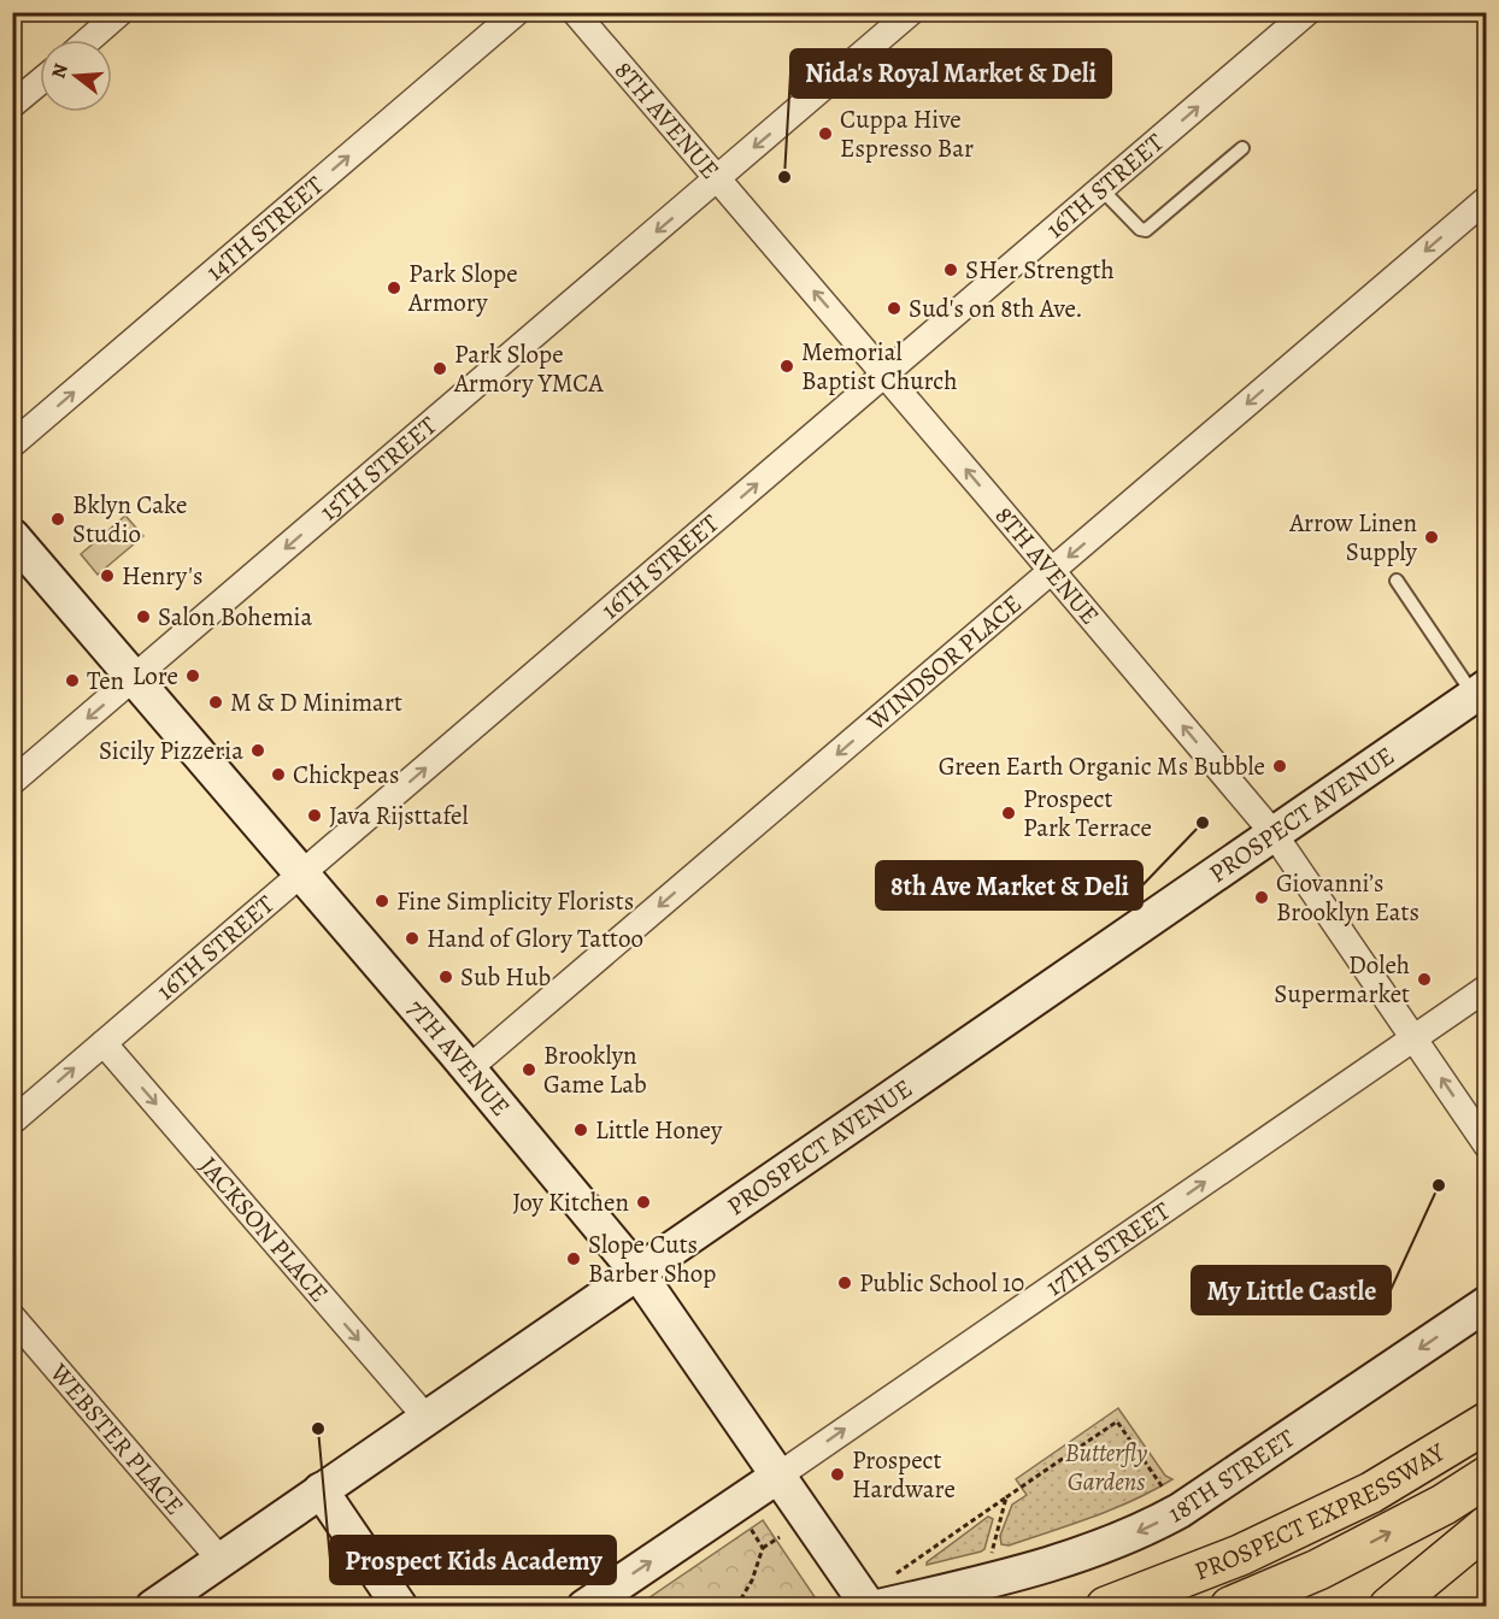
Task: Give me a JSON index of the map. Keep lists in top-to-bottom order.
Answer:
{
  "streets": {
    "highway": ["PROSPECT EXPRESSWAY"],
    "street": [
      "8TH AVENUE",
      "16TH STREET",
      "14TH STREET",
      "15TH STREET",
      "WINDSOR PLACE",
      "PROSPECT AVENUE",
      "7TH AVENUE",
      "JACKSON PLACE",
      "17TH STREET",
      "WEBSTER PLACE",
      "18TH STREET"
    ]
  },
  "crossings": [
    ["8TH AVENUE", "16TH STREET"],
    ["8TH AVENUE", "15TH STREET"],
    ["8TH AVENUE", "WINDSOR PLACE"],
    ["8TH AVENUE", "PROSPECT AVENUE"],
    ["8TH AVENUE", "17TH STREET"],
    ["16TH STREET", "7TH AVENUE"],
    ["16TH STREET", "JACKSON PLACE"],
    ["15TH STREET", "7TH AVENUE"],
    ["WINDSOR PLACE", "7TH AVENUE"],
    ["PROSPECT AVENUE", "7TH AVENUE"],
    ["PROSPECT AVENUE", "JACKSON PLACE"],
    ["PROSPECT AVENUE", "WEBSTER PLACE"],
    ["7TH AVENUE", "17TH STREET"]
  ],
  "one_way": [
    "8TH AVENUE",
    "16TH STREET",
    "14TH STREET",
    "15TH STREET",
    "WINDSOR PLACE",
    "JACKSON PLACE",
    "17TH STREET",
    "18TH STREET"
  ],
  "parks": ["Butterfly Gardens"],
  "places": [
    "Cuppa Hive Espresso Bar",
    "Nida's Royal Market & Deli",
    "SHer Strength",
    "Park Slope Armory",
    "Sud's on 8th Ave.",
    "Memorial Baptist Church",
    "Park Slope Armory YMCA",
    "Bklyn Cake Studio",
    "Arrow Linen Supply",
    "Henry's",
    "Salon Bohemia",
    "Lore",
    "Ten",
    "M & D Minimart",
    "Sicily Pizzeria",
    "Green Earth Organic Ms Bubble",
    "Chickpeas",
    "Prospect Park Terrace",
    "Java Rijsttafel",
    "8th Ave Market & Deli",
    "Giovanni’s Brooklyn Eats",
    "Fine Simplicity Florists",
    "Hand of Glory Tattoo",
    "Sub Hub",
    "Doleh Supermarket",
    "Brooklyn Game Lab",
    "Little Honey",
    "My Little Castle",
    "Joy Kitchen",
    "Slope Cuts Barber Shop",
    "Public School 10",
    "Prospect Kids Academy",
    "Prospect Hardware"
  ],
  "north": "left"
}
